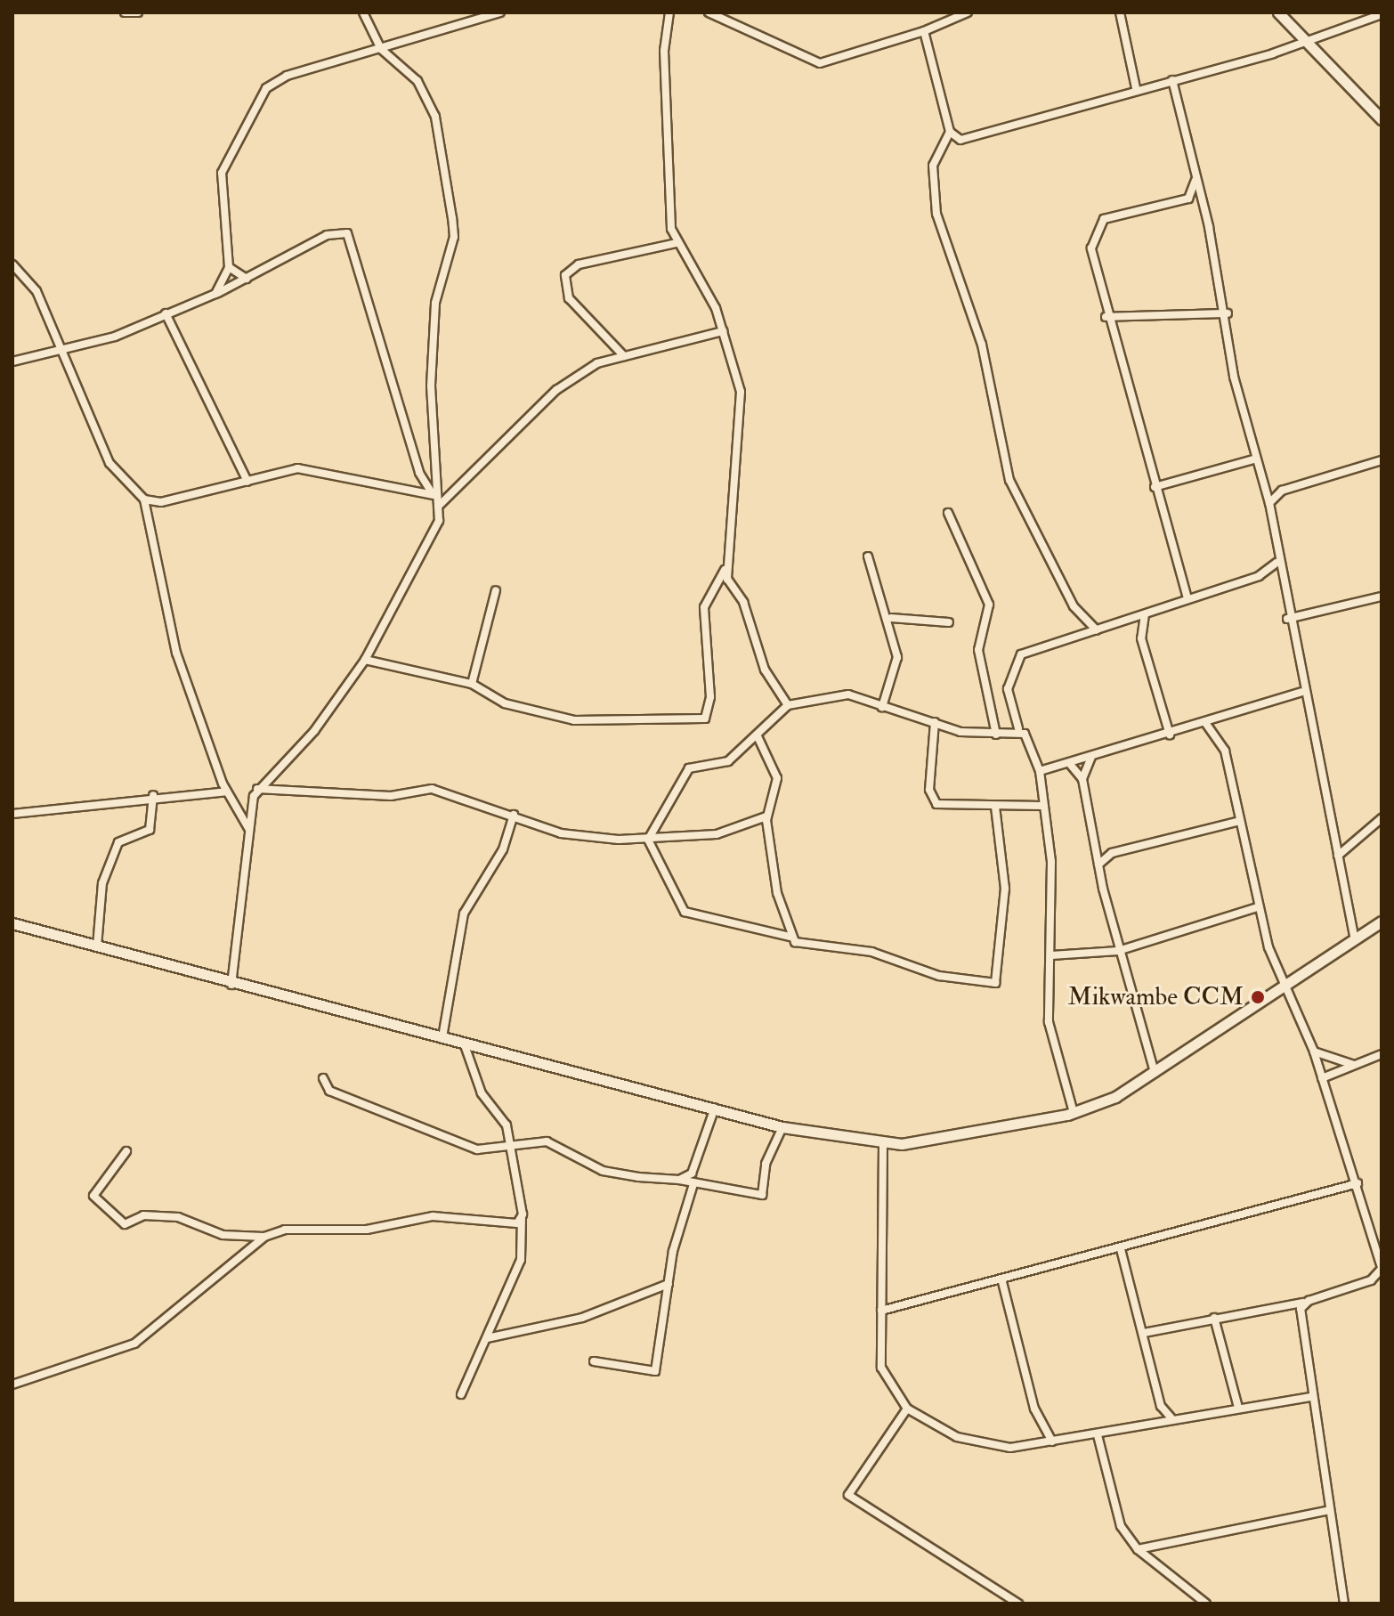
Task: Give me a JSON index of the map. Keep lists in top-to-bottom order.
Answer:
{
  "places": ["Mikwambe CCM"]
}
